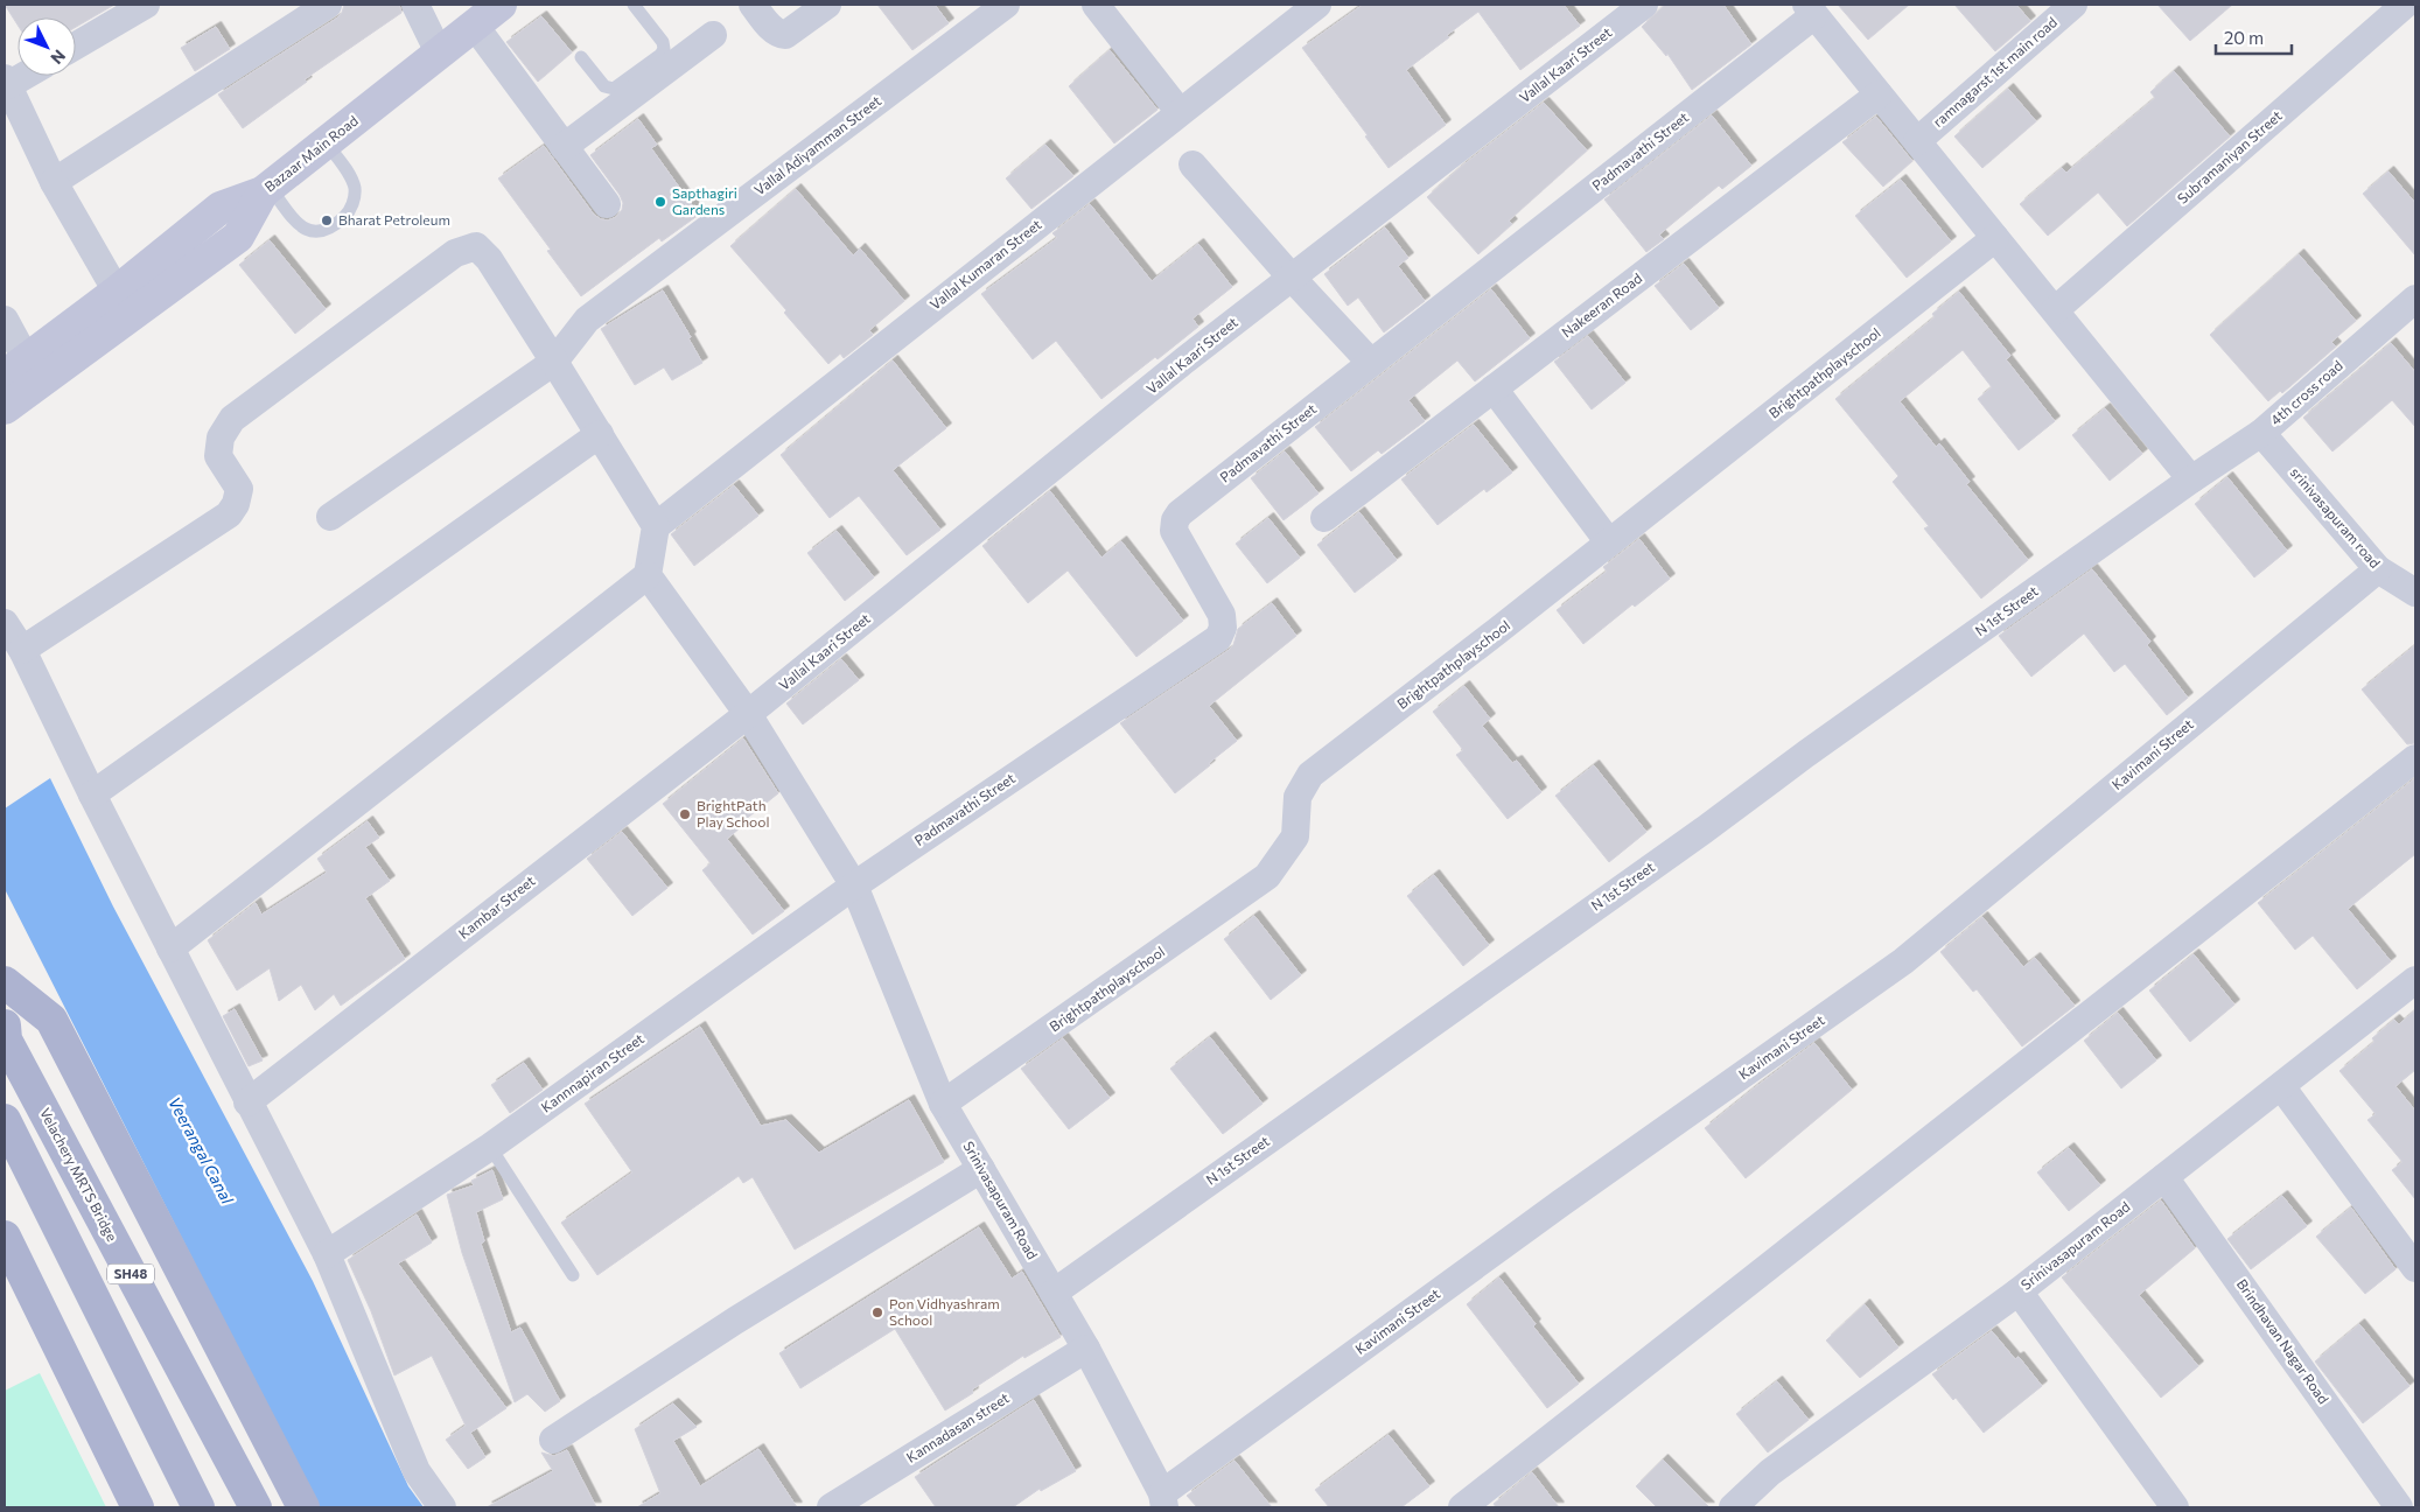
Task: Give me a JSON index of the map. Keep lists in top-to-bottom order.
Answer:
{
  "streets": {
    "main road": ["Bazaar Main Road", "Velachery MRTS Bridge", "SH48"],
    "street": [
      "Vallal Kaari Street",
      "ramnagarst 1st main road",
      "Vallal Adiyamman Street",
      "Padmavathi Street",
      "Subramaniyan Street",
      "Vallal Kumaran Street",
      "Nakeeran Road",
      "Brightpathplayschool",
      "4th cross road",
      "srinivasapuram road",
      "N 1st Street",
      "Kavimani Street",
      "Kambar Street",
      "Kannnapiran Street",
      "Srinivasapuram Road",
      "Brindhavan Nagar Road",
      "Kannadasan street"
    ]
  },
  "crossings": [
    ["Vallal Kaari Street", "Kambar Street"],
    ["Vallal Kaari Street", "Srinivasapuram Road"],
    ["Padmavathi Street", "Kannnapiran Street"],
    ["Padmavathi Street", "Srinivasapuram Road"],
    ["Brightpathplayschool", "Srinivasapuram Road"],
    ["4th cross road", "srinivasapuram road"],
    ["4th cross road", "N 1st Street"],
    ["srinivasapuram road", "Kavimani Street"],
    ["N 1st Street", "Srinivasapuram Road"],
    ["Kavimani Street", "Srinivasapuram Road"],
    ["Kambar Street", "Srinivasapuram Road"],
    ["Kannnapiran Street", "Srinivasapuram Road"],
    ["Srinivasapuram Road", "Brindhavan Nagar Road"],
    ["Srinivasapuram Road", "Kannadasan street"]
  ],
  "water": ["Veerangal Canal"],
  "places": [
    "Sapthagiri Gardens",
    "Bharat Petroleum",
    "BrightPath Play School",
    "Pon Vidhyashram School"
  ],
  "scale_bar": "20 m",
  "north": "bottom right"
}
